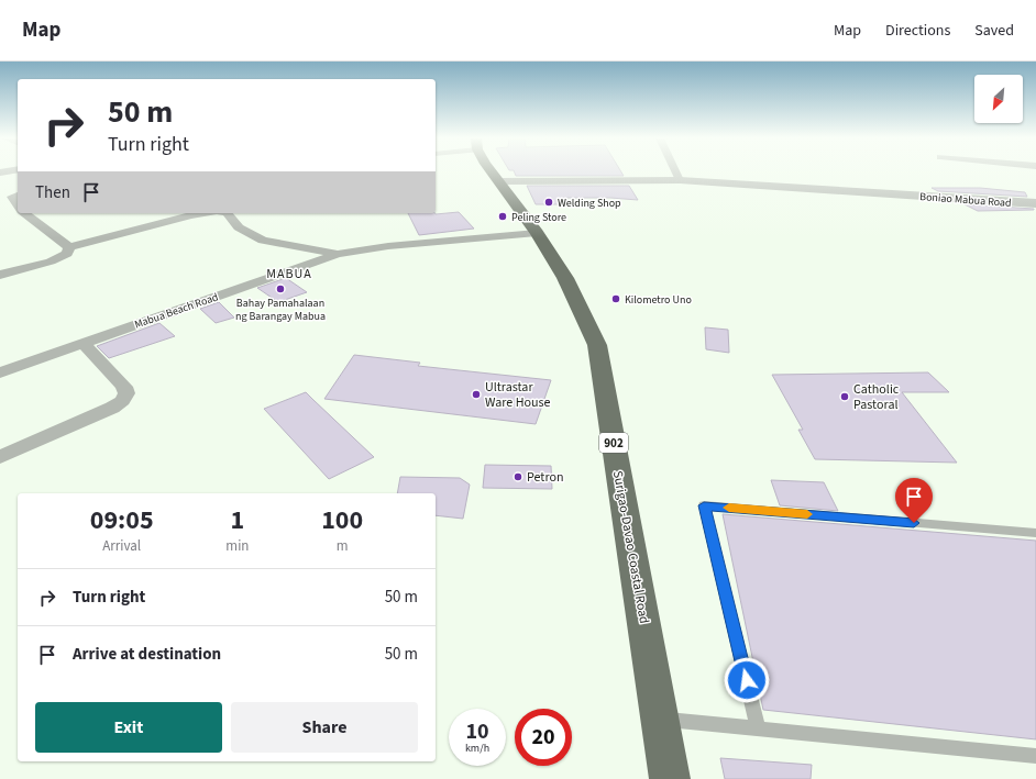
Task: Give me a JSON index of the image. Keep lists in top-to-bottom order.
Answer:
{
  "streets": {
    "highway": ["902", "Surigao-Davao Coastal Road"],
    "street": ["Boniao Mabua Road", "Mabua Beach Road"]
  },
  "crossings": [
    ["Boniao Mabua Road", "Surigao-Davao Coastal Road"],
    ["Mabua Beach Road", "Surigao-Davao Coastal Road"]
  ],
  "districts": ["MABUA"],
  "places": [
    "Welding Shop",
    "Peling Store",
    "Bahay Pamahalaan ng Barangay Mabua",
    "Kilometro Uno",
    "Ultrastar Ware House",
    "Catholic Pastoral",
    "Petron"
  ],
  "north": "bottom left",
  "page": {
    "header": "Map",
    "nav": ["Map", "Directions", "Saved"],
    "turn": ["50 m", "Turn right"],
    "then": "Then",
    "eta": [
      "09:05",
      "Arrival",
      "1",
      "min",
      "100",
      "m"
    ],
    "list": [
      {
        "name": "Turn right",
        "value": "50 m"
      },
      {
        "name": "Arrive at destination",
        "value": "50 m"
      }
    ],
    "buttons": ["Exit", "Share"],
    "speed": "10 km/h",
    "limit": "20"
  }
}
